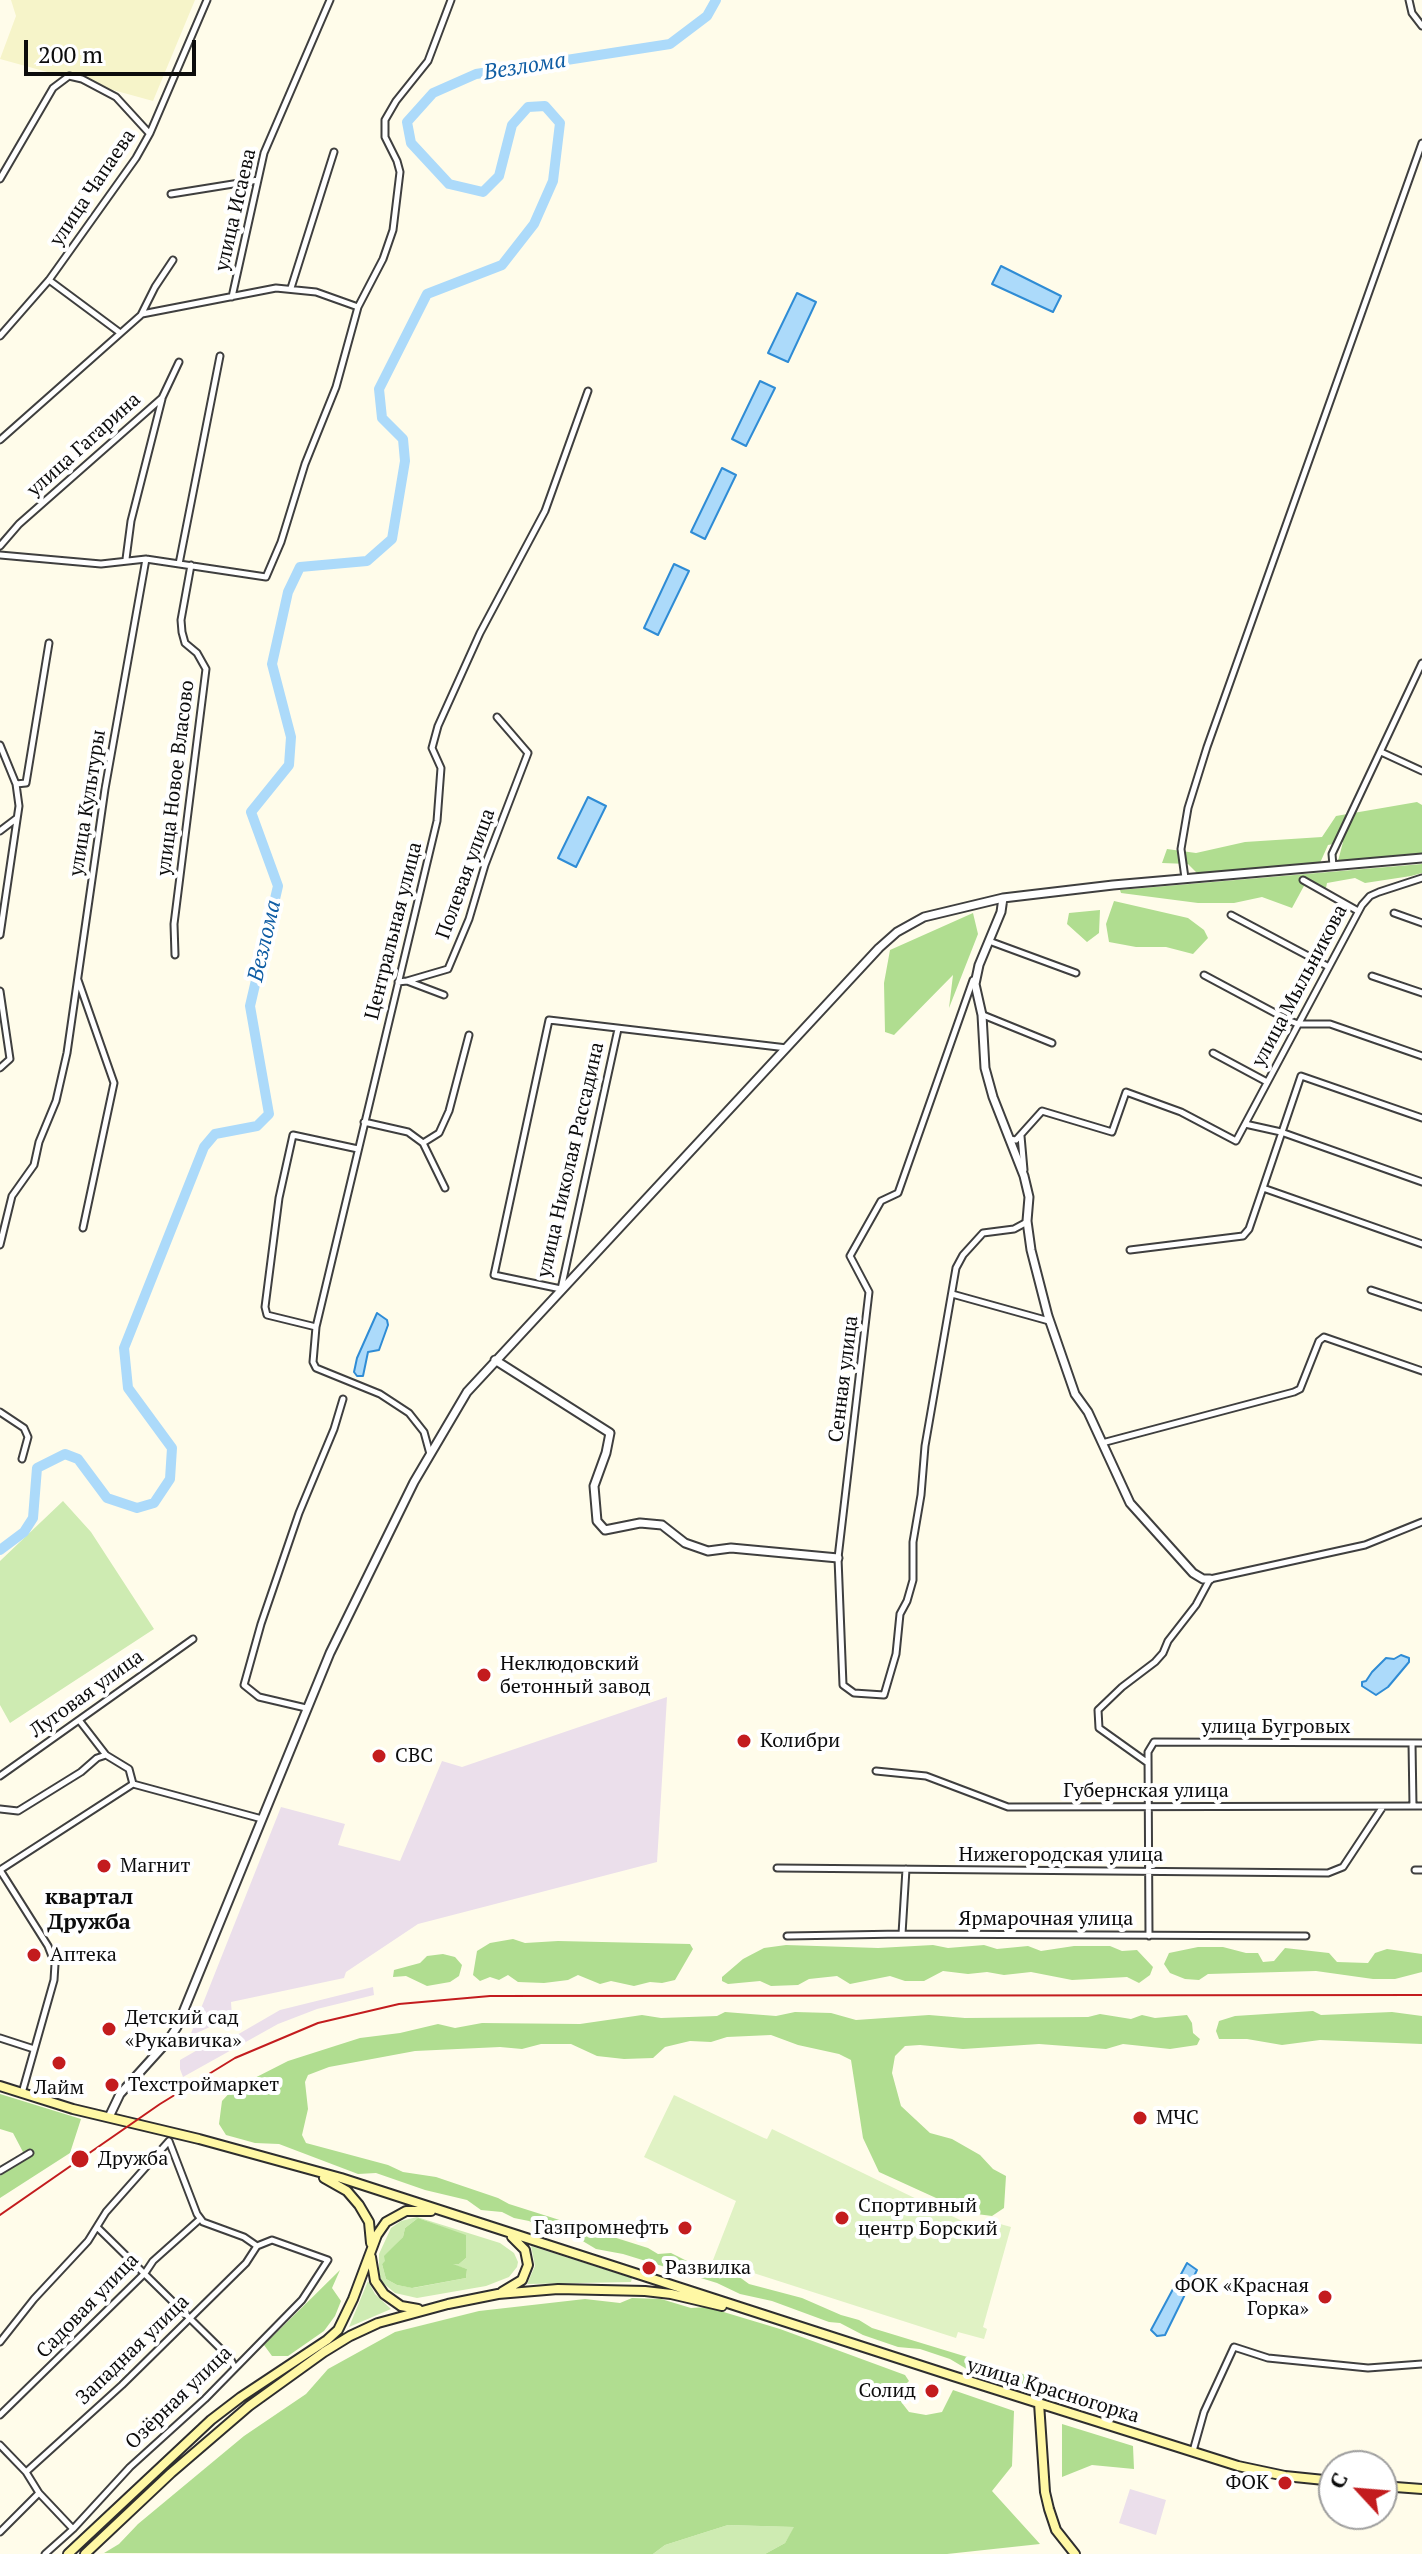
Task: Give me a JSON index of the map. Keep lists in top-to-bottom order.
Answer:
{
  "streets": {
    "main road": ["улица Красногорка"],
    "street": [
      "улица Чапаева",
      "улица Исаева",
      "улица Гагарина",
      "улица Новое Власово",
      "улица Культуры",
      "Полевая улица",
      "Центральная улица",
      "улица Мыльникова",
      "улица Николая Рассадина",
      "Сенная улица",
      "Луговая улица",
      "улица Бугровых",
      "Губернская улица",
      "Нижегородская улица",
      "Ярмарочная улица",
      "Садовая улица",
      "Западная улица",
      "Озёрная улица"
    ]
  },
  "crossings": [
    ["Губернская улица", "Нижегородская улица"],
    ["Западная улица", "Озёрная улица"]
  ],
  "districts": ["квартал Дружба"],
  "water": ["Везлома"],
  "places": [
    "Неклюдовский бетонный завод",
    "Колибри",
    "СВС",
    "Магнит",
    "Аптека",
    "Детский сад «Рукавичка»",
    "Лайм",
    "Техстроймаркет",
    "МЧС",
    "Дружба",
    "Спортивный центр Борский",
    "Газпромнефть",
    "Развилка",
    "ФОК «Красная Горка»",
    "Солид",
    "ФОК"
  ],
  "scale_bar": "200 m",
  "north": "top left"
}
